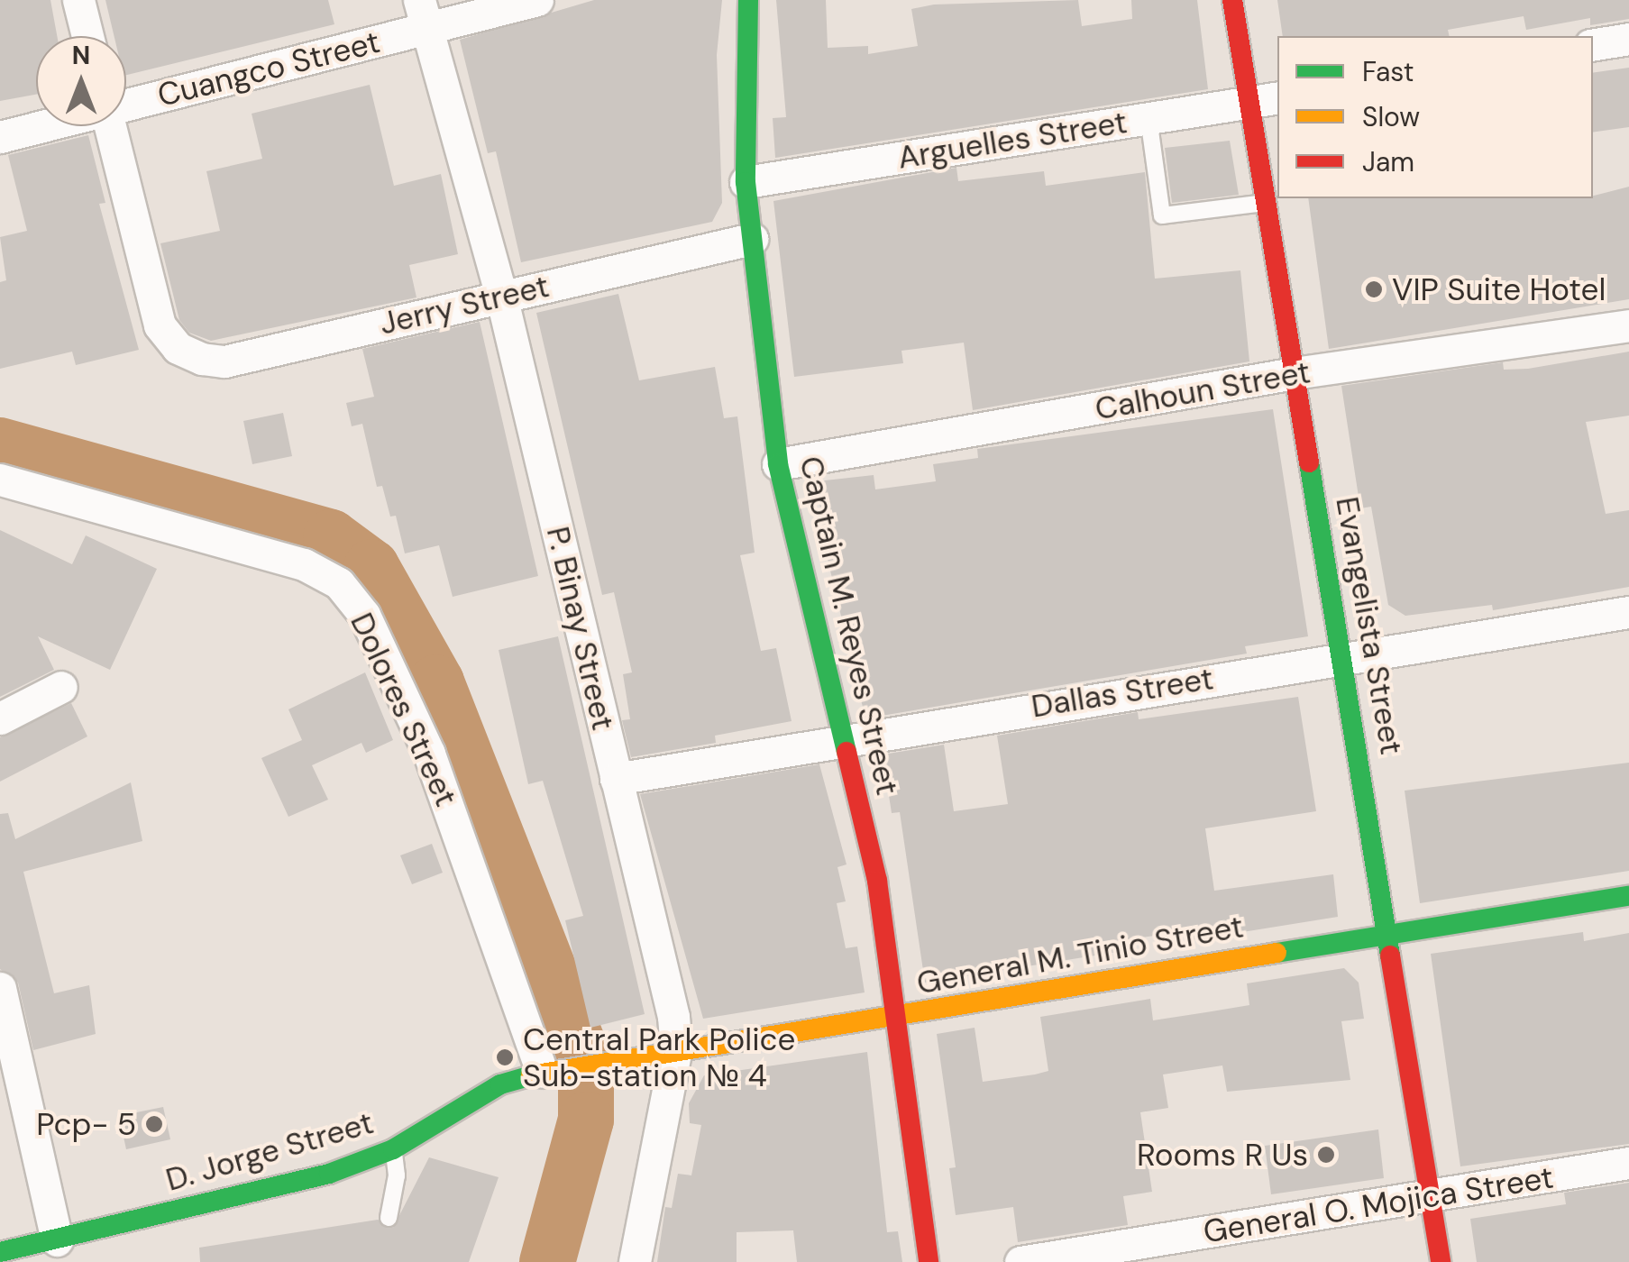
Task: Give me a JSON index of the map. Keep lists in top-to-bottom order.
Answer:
{
  "streets": {
    "street": [
      "Cuangco Street",
      "Arguelles Street",
      "Jerry Street",
      "Calhoun Street",
      "Captain M. Reyes Street",
      "Evangelista Street",
      "P. Binay Street",
      "Dallas Street",
      "Dolores Street",
      "General M. Tinio Street",
      "D. Jorge Street",
      "General O. Mojica Street"
    ]
  },
  "crossings": [
    ["Cuangco Street", "P. Binay Street"],
    ["Arguelles Street", "Captain M. Reyes Street"],
    ["Arguelles Street", "Evangelista Street"],
    ["Jerry Street", "Captain M. Reyes Street"],
    ["Jerry Street", "P. Binay Street"],
    ["Calhoun Street", "Captain M. Reyes Street"],
    ["Calhoun Street", "Evangelista Street"],
    ["Captain M. Reyes Street", "Dallas Street"],
    ["Captain M. Reyes Street", "General M. Tinio Street"],
    ["Evangelista Street", "Dallas Street"],
    ["Evangelista Street", "General M. Tinio Street"],
    ["Evangelista Street", "General O. Mojica Street"],
    ["P. Binay Street", "Dallas Street"],
    ["P. Binay Street", "General M. Tinio Street"],
    ["Dolores Street", "General M. Tinio Street"],
    ["Dolores Street", "D. Jorge Street"],
    ["General M. Tinio Street", "D. Jorge Street"]
  ],
  "places": [
    "VIP Suite Hotel",
    "Central Park Police Sub-station № 4",
    "Pcp- 5",
    "Rooms R Us"
  ],
  "legend": ["Fast", "Slow", "Jam"],
  "north": "top"
}
